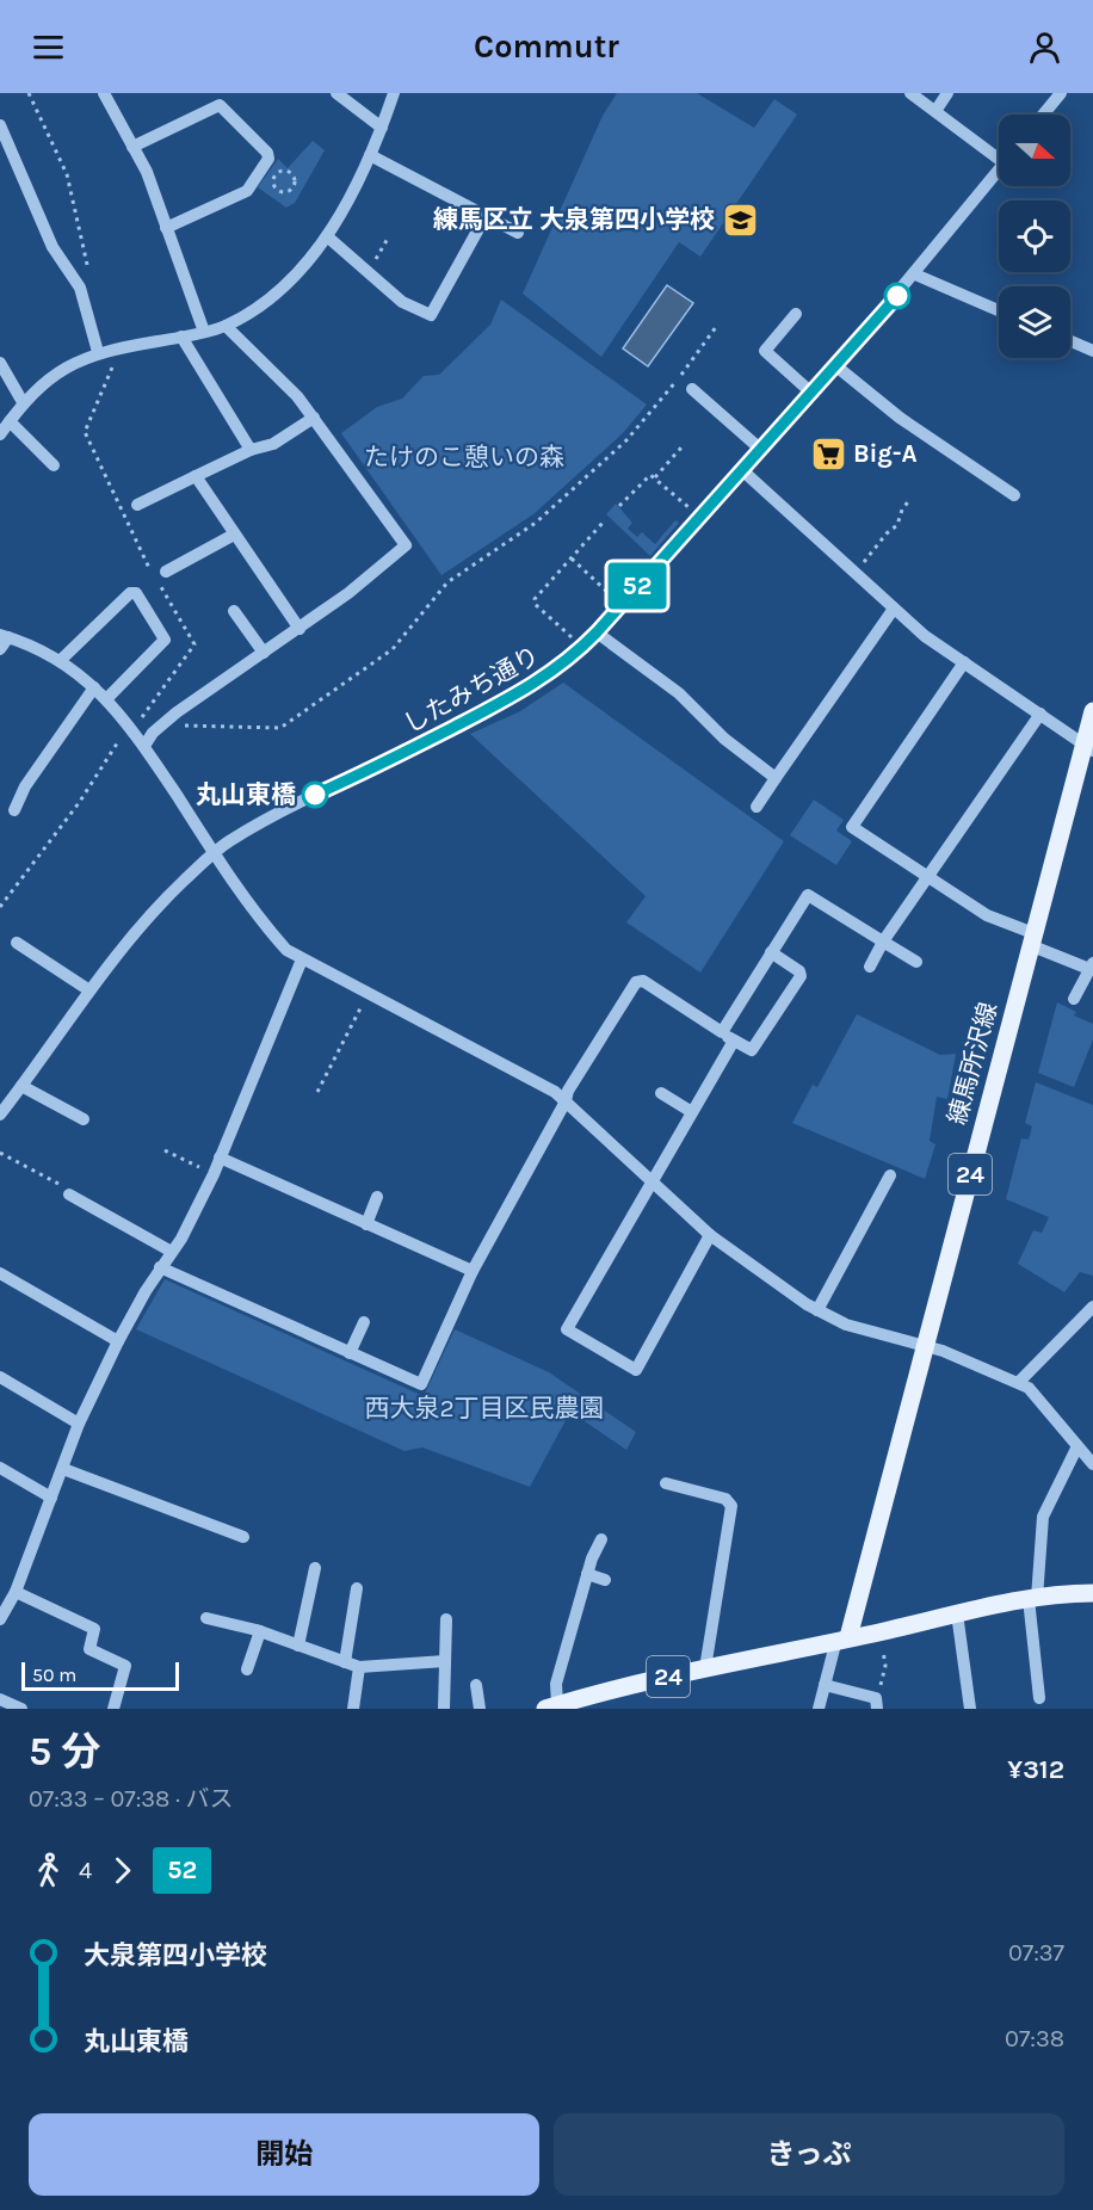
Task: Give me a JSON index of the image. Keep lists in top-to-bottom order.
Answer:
{
  "streets": {
    "main road": ["練馬所沢線", "24"],
    "street": ["したみち通り"]
  },
  "crossings": [
    ["練馬所沢線", "24"]
  ],
  "parks": ["たけのこ憩いの森", "西大泉2丁目区民農園"],
  "places": {
    "school or university": ["練馬区立 大泉第四小学校"],
    "supermarket": ["Big-A"],
    "other": ["丸山東橋"]
  },
  "lines": ["bus line 52"],
  "scale_bar": "50 m",
  "north": "right",
  "page": {
    "header": "Commutr",
    "on_map": "52",
    "scale": "50 m",
    "heading": ["5 分", "07:33 – 07:38 · バス", "¥312"],
    "legs": ["4", "52"],
    "list": [
      {
        "name": "大泉第四小学校",
        "value": "07:37"
      },
      {
        "name": "丸山東橋",
        "value": "07:38"
      }
    ],
    "buttons": ["開始", "きっぷ"]
  }
}
